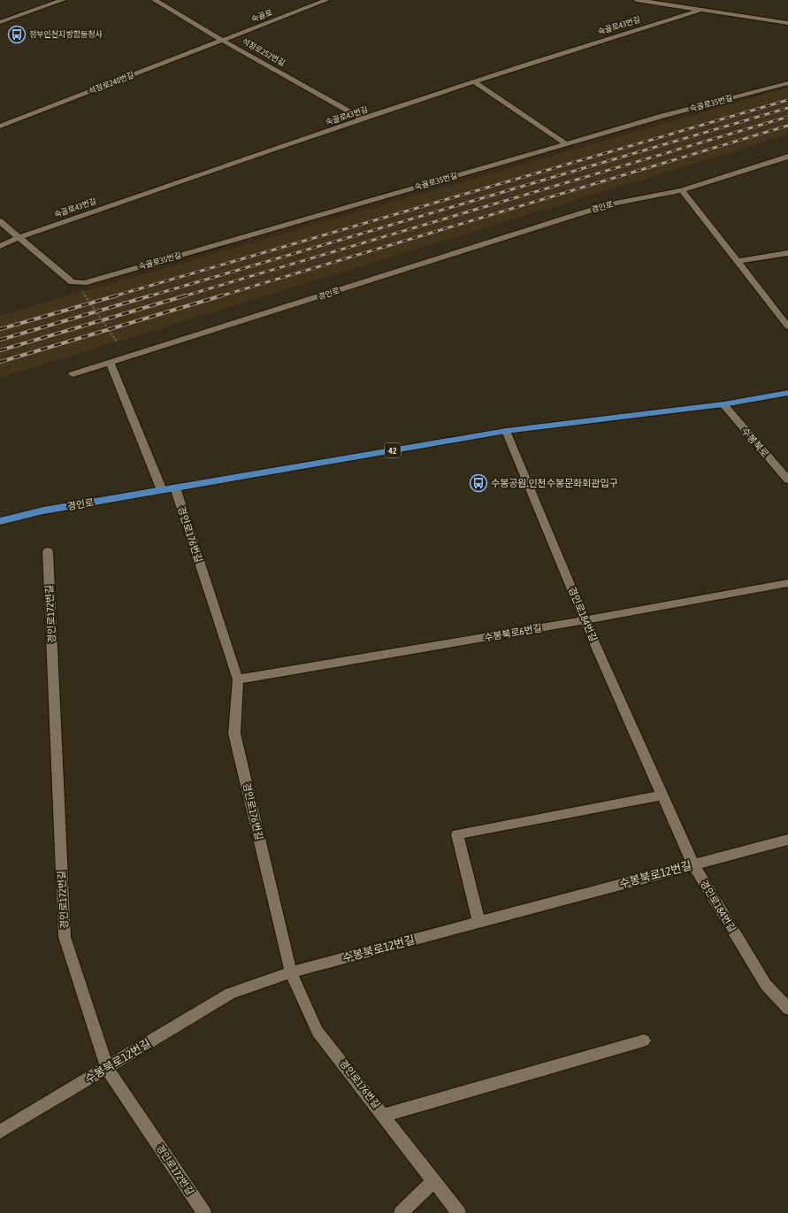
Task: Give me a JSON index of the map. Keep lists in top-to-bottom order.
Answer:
{
  "streets": {
    "main road": ["경인로", "42"],
    "street": [
      "숙골로",
      "숙골로43번길",
      "석정로252번길",
      "석정로240번길",
      "숙골로35번길",
      "수봉북로",
      "경인로176번길",
      "경인로172번길",
      "경인로184번길",
      "수봉북로6번길",
      "수봉북로12번길"
    ]
  },
  "crossings": [
    ["숙골로", "석정로252번길"],
    ["숙골로", "석정로240번길"],
    ["숙골로43번길", "석정로252번길"],
    ["석정로252번길", "석정로240번길"],
    ["경인로", "수봉북로"],
    ["경인로", "경인로176번길"],
    ["경인로", "경인로184번길"],
    ["경인로176번길", "수봉북로6번길"],
    ["경인로176번길", "수봉북로12번길"],
    ["경인로172번길", "수봉북로12번길"],
    ["경인로184번길", "수봉북로6번길"],
    ["경인로184번길", "수봉북로12번길"]
  ],
  "places": {
    "bus stop": ["정부인천지방합동청사", "수봉공원.인천수봉문화회관입구"]
  }
}
